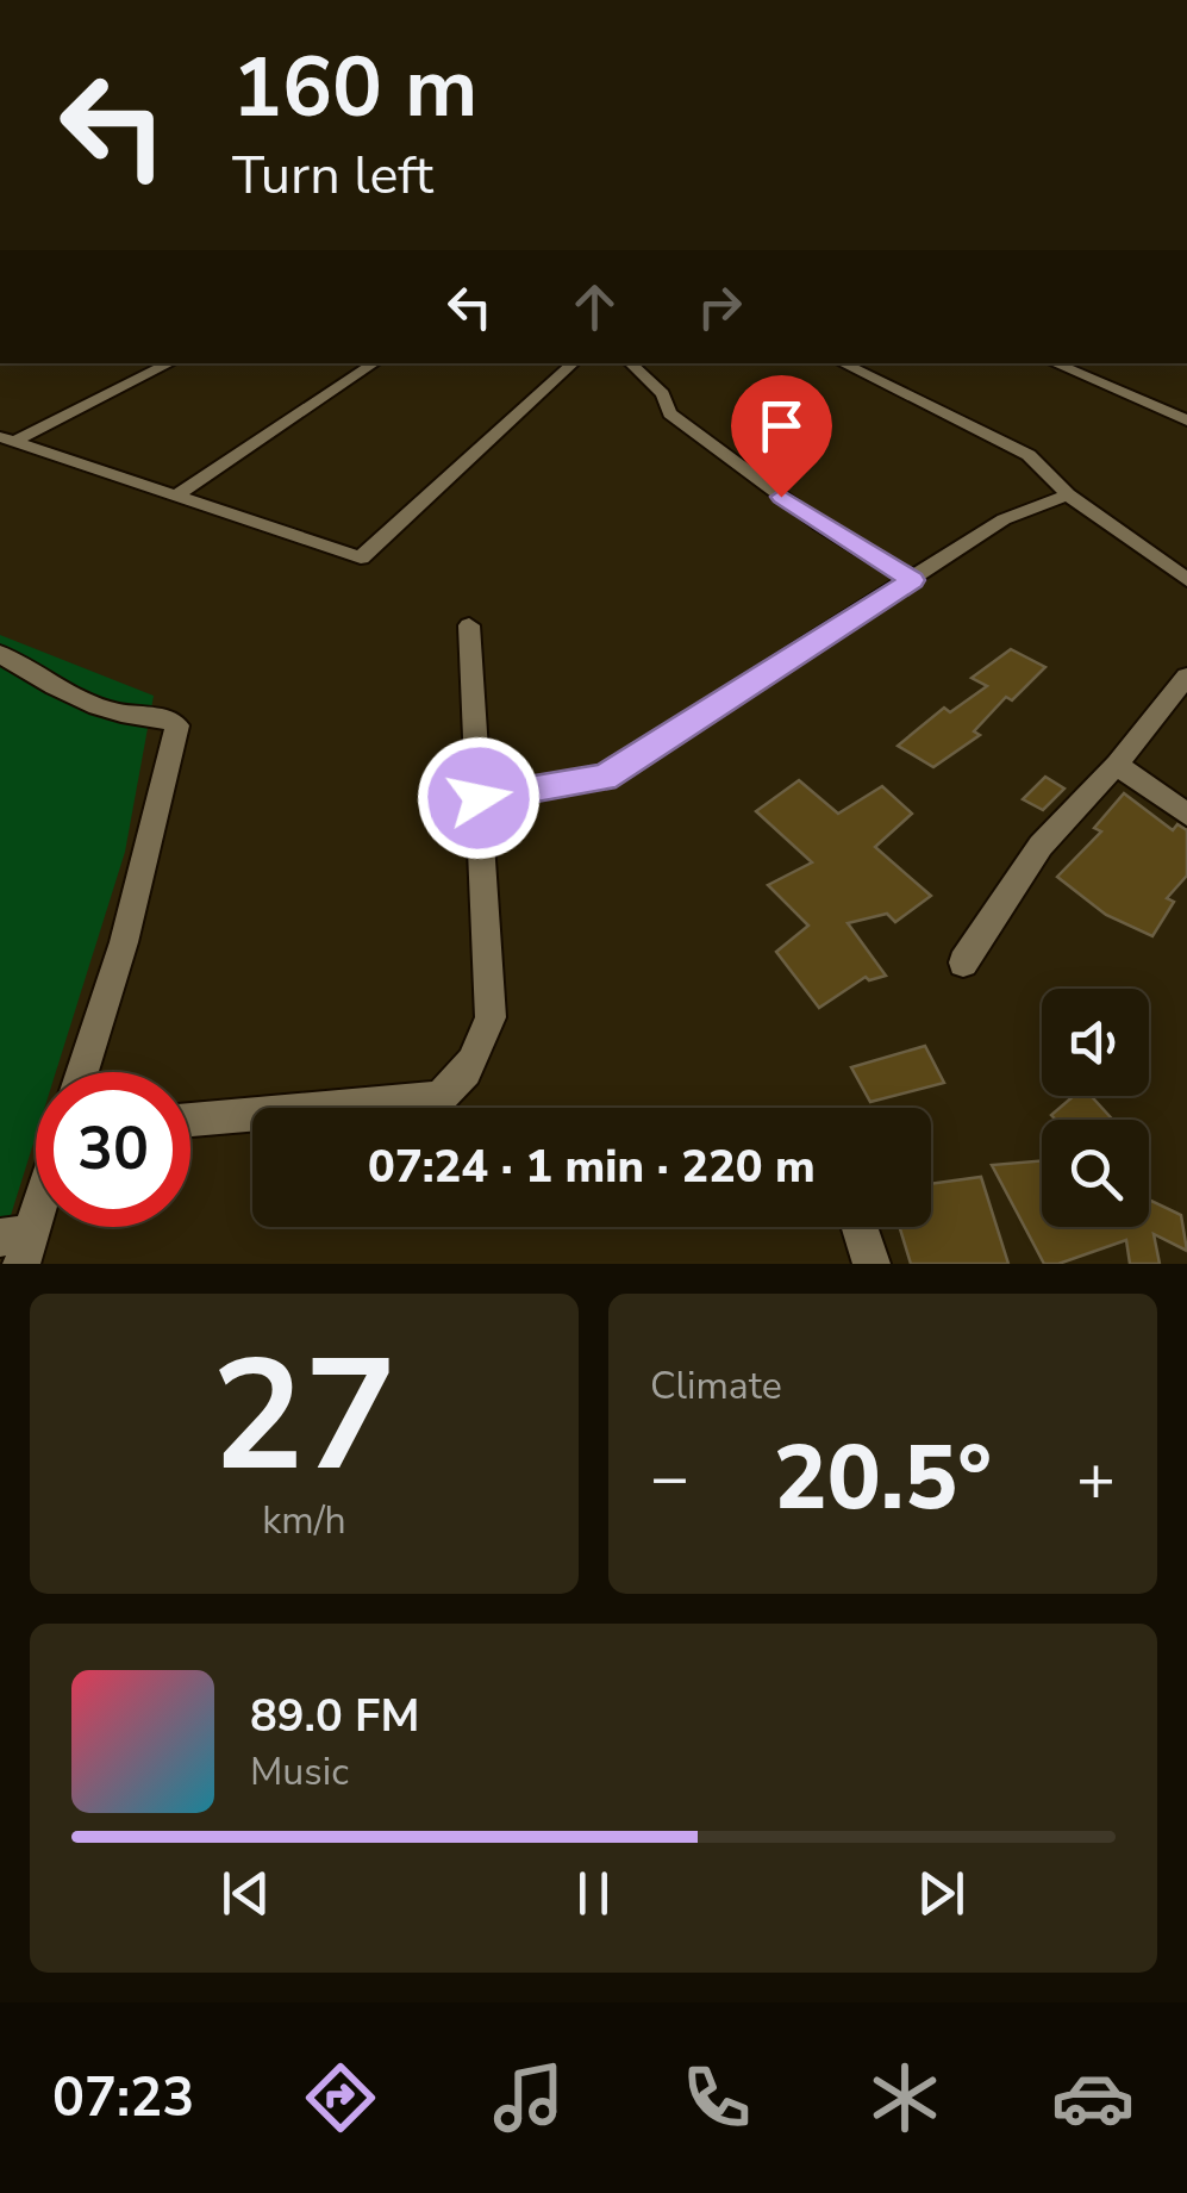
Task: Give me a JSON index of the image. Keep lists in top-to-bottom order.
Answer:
{
  "page": {
    "turn": ["160 m", "Turn left"],
    "limit": "30",
    "trip": "07:24 · 1 min · 220 m",
    "tile": [
      ["27", "km/h"],
      "Climate"
    ],
    "heat": ["−", "20.5°", "+"],
    "song": ["89.0 FM", "Music"],
    "tabs": "07:23"
  }
}
